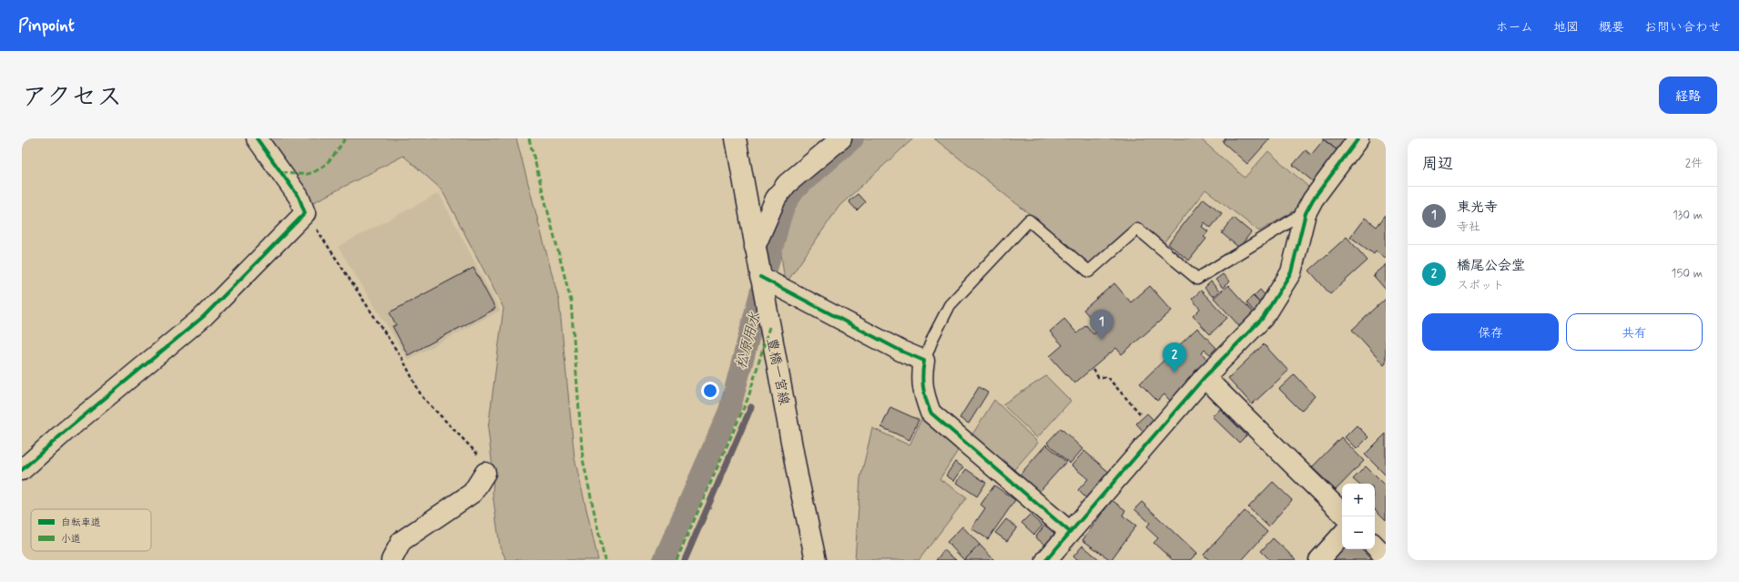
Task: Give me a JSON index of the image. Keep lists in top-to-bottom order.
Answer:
{
  "streets": {
    "street": ["豊橋一宮線"]
  },
  "water": ["松原用水"],
  "legend": ["自転車道", "小道"],
  "page": {
    "header": "Pinpoint",
    "nav": [
      "ホーム",
      "地図",
      "概要",
      "お問い合わせ"
    ],
    "title": "アクセス",
    "buttons": [
      "経路",
      ["保存", "共有"]
    ],
    "heading": ["周辺", "2件"],
    "list": [
      {
        "mark": "1",
        "name": "東光寺",
        "note": "寺社",
        "value": "130 m"
      },
      {
        "mark": "2",
        "name": "橋尾公会堂",
        "note": "スポット",
        "value": "150 m"
      }
    ],
    "pins": ["1", "2"],
    "map_buttons": ["+", "−"]
  }
}
